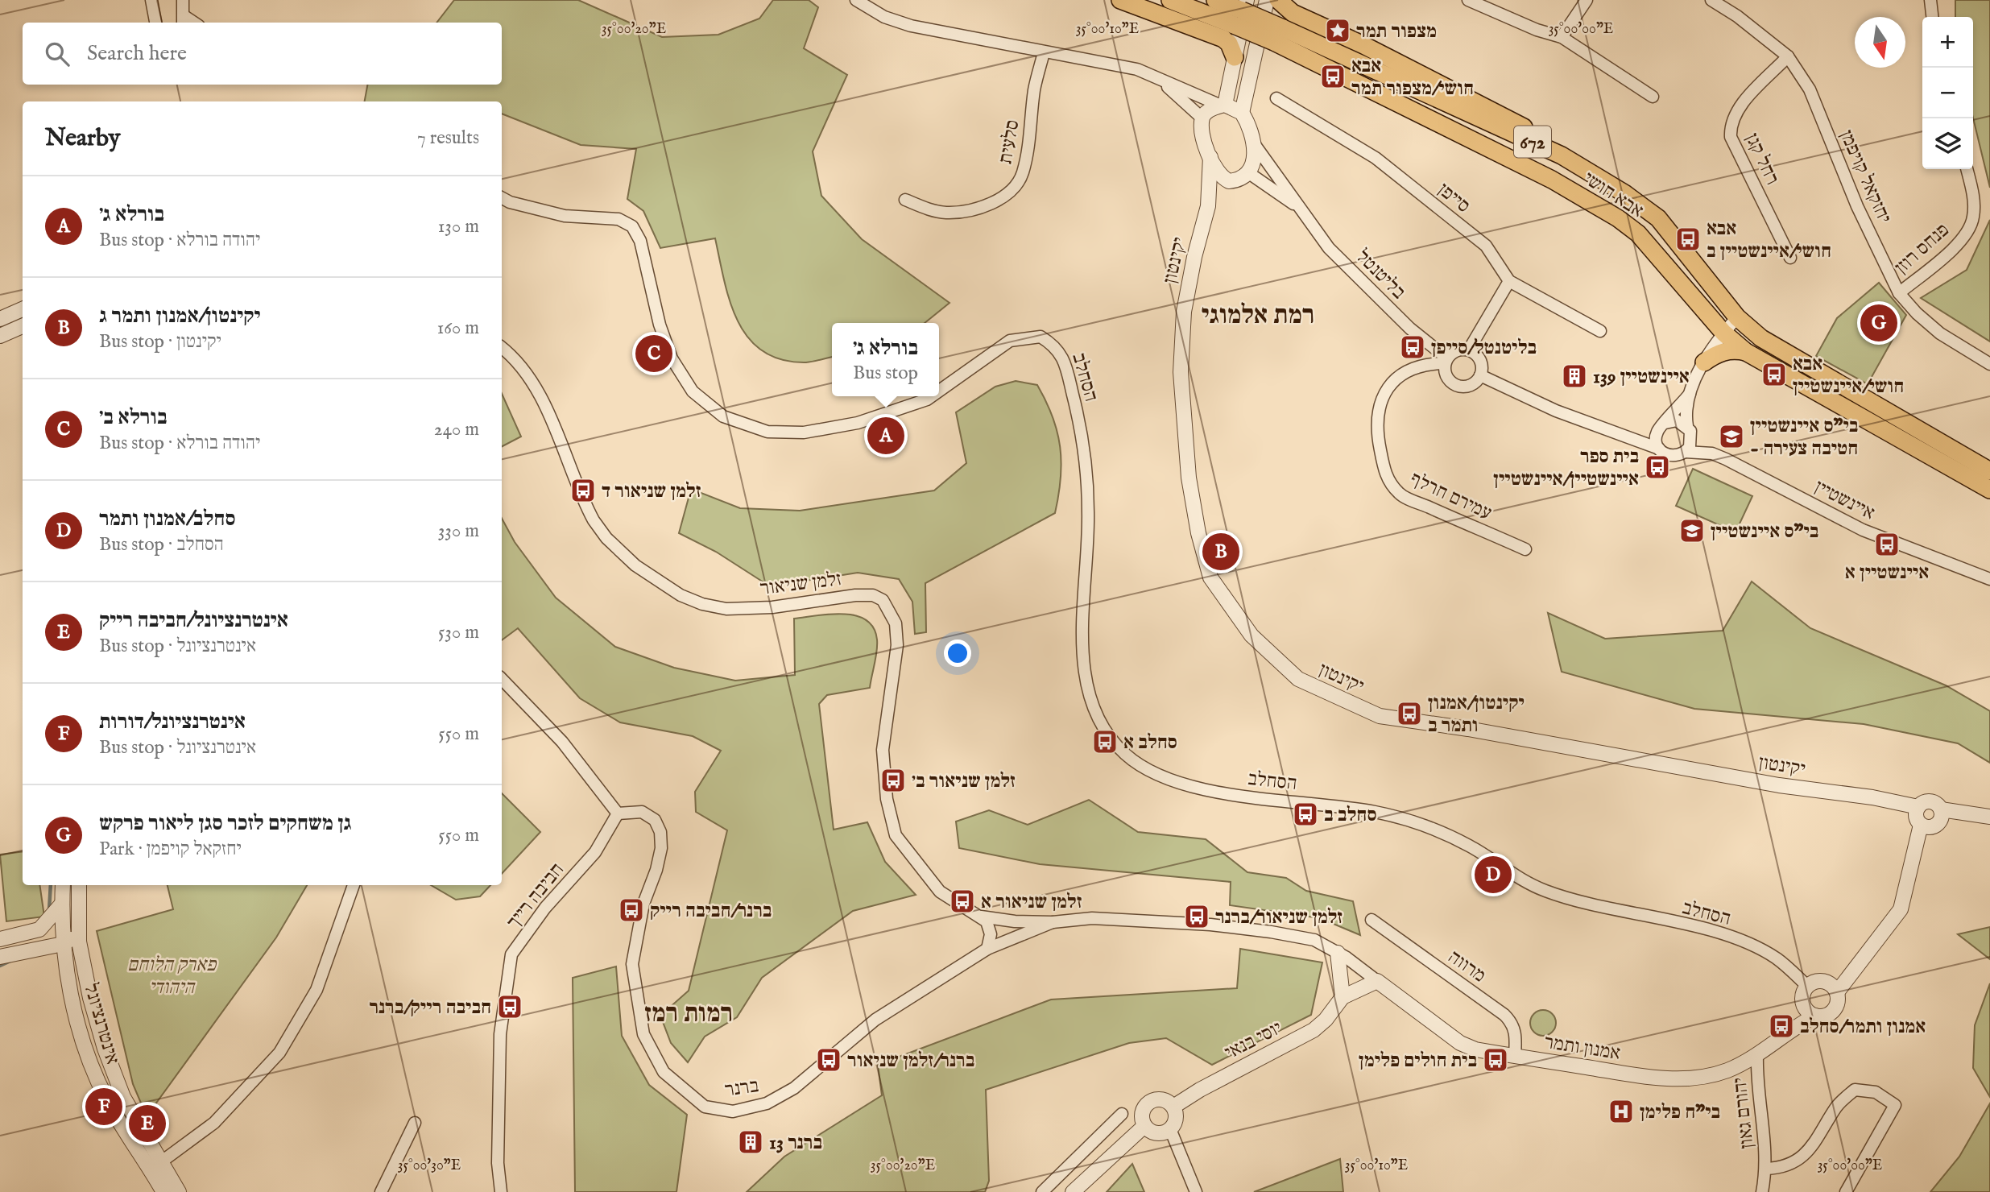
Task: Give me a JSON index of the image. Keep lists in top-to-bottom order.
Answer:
{
  "streets": {
    "main road": ["672", "אבא חושי"],
    "street": [
      "סלעית",
      "רחל קגן",
      "יחזקאל קויפמן",
      "סייפן",
      "פנחס רוזן",
      "יקינטון",
      "בליטנטל",
      "הסחלב",
      "עמירם חרלף",
      "איינשטיין",
      "זלמן שניאור",
      "חביבה רייך",
      "מרווה",
      "אינטרנציונל",
      "יוסי בנאי",
      "אמנון ותמר",
      "ברנר",
      "יהורם גאון"
    ]
  },
  "crossings": [
    ["רחל קגן", "יחזקאל קויפמן"],
    ["יחזקאל קויפמן", "פנחס רוזן"],
    ["יקינטון", "בליטנטל"],
    ["בליטנטל", "עמירם חרלף"],
    ["הסחלב", "אמנון ותמר"],
    ["זלמן שניאור", "יוסי בנאי"],
    ["זלמן שניאור", "אמנון ותמר"],
    ["זלמן שניאור", "ברנר"],
    ["חביבה רייך", "ברנר"],
    ["מרווה", "אמנון ותמר"],
    ["יוסי בנאי", "אמנון ותמר"],
    ["אמנון ותמר", "יהורם גאון"]
  ],
  "districts": ["רמת אלמוגי", "רמות רמז"],
  "parks": ["פארק הלוחם היהודי"],
  "places": {
    "place": ["מצפור תמר"],
    "bus stop": [
      "אבא חושי/מצפור תמר",
      "אבא חושי/איינשטיין ב",
      "בליטנטל/סייפן",
      "אבא חושי/איינשטיין",
      "בית ספר איינשטיין/איינשטיין",
      "זלמן שניאור ד",
      "איינשטיין א",
      "יקינטון/אמנון ותמר ב",
      "סחלב א",
      "זלמן שניאור ב׳",
      "סחלב ב",
      "זלמן שניאור א",
      "ברנר/חביבה רייק",
      "זלמן שניאור/ברנר",
      "חביבה רייק/ברנר",
      "אמנון ותמר/סחלב",
      "ברנר/זלמן שניאור",
      "בית חולים פלימן"
    ],
    "building": ["איינשטיין 139", "ברנר 13"],
    "school or university": ["בי\"ס איינשטיין - חטיבה צעירה", "בי\"ס איינשטיין"],
    "hospital": ["בי\"ח פלימן"]
  },
  "north": "bottom",
  "page": {
    "map_buttons": ["+", "−"],
    "search": "Search here",
    "heading": ["Nearby", "7 results"],
    "list": [
      {
        "mark": "A",
        "name": "בורלא ג׳",
        "note": "Bus stop · יהודה בורלא",
        "value": "130 m"
      },
      {
        "mark": "B",
        "name": "יקינטון/אמנון ותמר ג",
        "note": "Bus stop · יקינטון",
        "value": "160 m"
      },
      {
        "mark": "C",
        "name": "בורלא ב׳",
        "note": "Bus stop · יהודה בורלא",
        "value": "240 m"
      },
      {
        "mark": "D",
        "name": "סחלב/אמנון ותמר",
        "note": "Bus stop · הסחלב",
        "value": "330 m"
      },
      {
        "mark": "E",
        "name": "אינטרנציונל/חביבה רייק",
        "note": "Bus stop · אינטרנציונל",
        "value": "530 m"
      },
      {
        "mark": "F",
        "name": "אינטרנציונל/דורות",
        "note": "Bus stop · אינטרנציונל",
        "value": "550 m"
      },
      {
        "mark": "G",
        "name": "גן משחקים לזכר סגן ליאור פרקש",
        "note": "Park · יחזקאל קויפמן",
        "value": "550 m"
      }
    ],
    "pins": [
      "G",
      "C",
      "A",
      "B",
      "D",
      "F",
      "E"
    ],
    "popup": ["בורלא ג׳", "Bus stop"]
  },
  "coordinates": [
    "35°00'20\"E",
    "35°00'10\"E",
    "35°00'00\"E",
    "35°00'30\"E"
  ]
}
